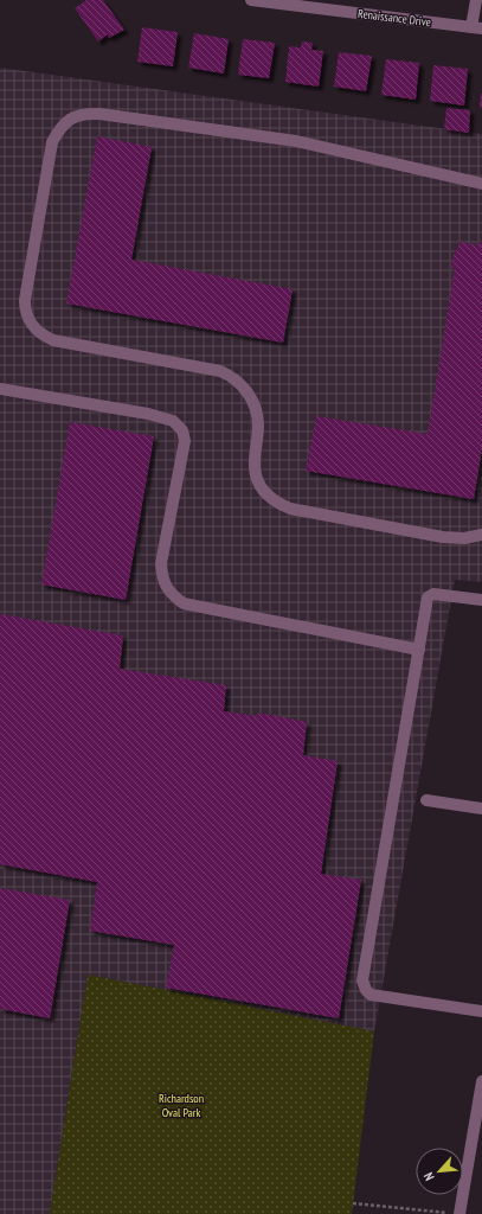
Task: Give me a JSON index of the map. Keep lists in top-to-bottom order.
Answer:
{
  "streets": {
    "street": ["Renaissance Drive"]
  },
  "parks": ["Richardson Oval Park"],
  "north": "bottom left"
}
